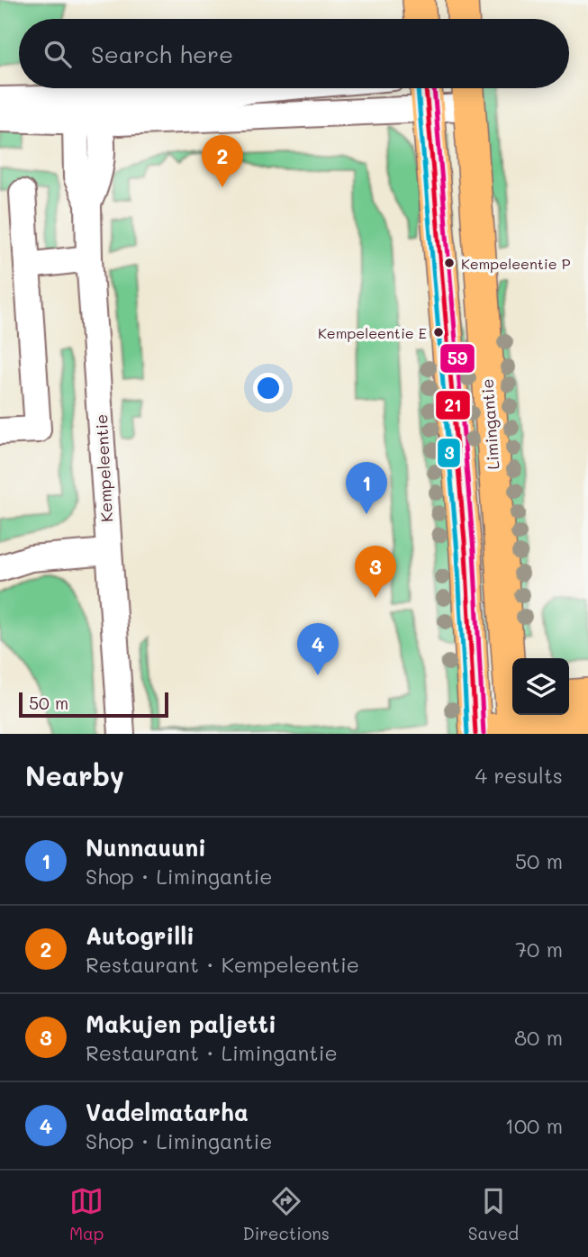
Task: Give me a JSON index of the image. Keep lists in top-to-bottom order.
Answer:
{
  "streets": {
    "main road": ["Limingantie"],
    "street": ["Kempeleentie"]
  },
  "places": ["Kempeleentie P", "Kempeleentie E"],
  "lines": ["transit line 21", "transit line 3", "transit line 59"],
  "scale_bar": "50 m",
  "page": {
    "search": "Search here",
    "pins": [
      "2",
      "1",
      "3",
      "4"
    ],
    "scale": "50 m",
    "heading": ["Nearby", "4 results"],
    "list": [
      {
        "mark": "1",
        "name": "Nunnauuni",
        "note": "Shop · Limingantie",
        "value": "50 m"
      },
      {
        "mark": "2",
        "name": "Autogrilli",
        "note": "Restaurant · Kempeleentie",
        "value": "70 m"
      },
      {
        "mark": "3",
        "name": "Makujen paljetti",
        "note": "Restaurant · Limingantie",
        "value": "80 m"
      },
      {
        "mark": "4",
        "name": "Vadelmatarha",
        "note": "Shop · Limingantie",
        "value": "100 m"
      }
    ],
    "nav": ["Map", "Directions", "Saved"]
  }
}
